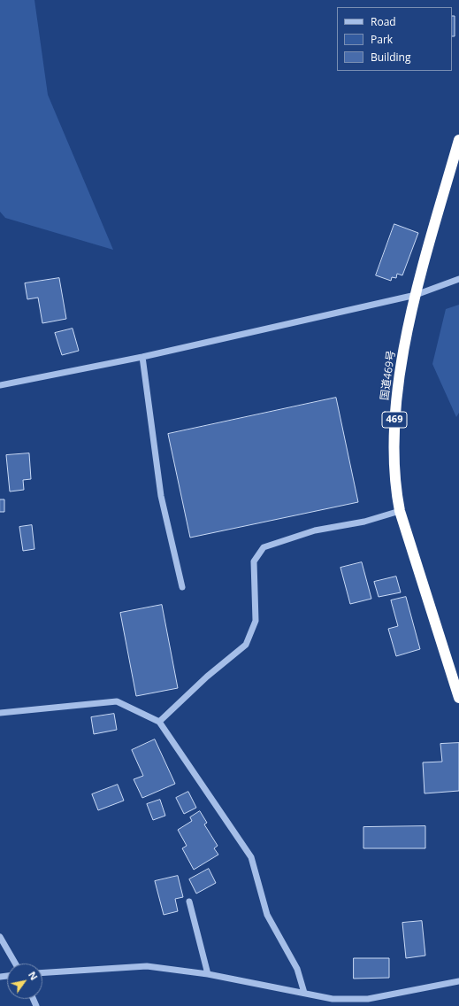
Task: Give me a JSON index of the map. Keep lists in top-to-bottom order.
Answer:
{
  "streets": {
    "highway": ["国道469号", "469"]
  },
  "legend": ["Road", "Park", "Building"],
  "north": "top right"
}
